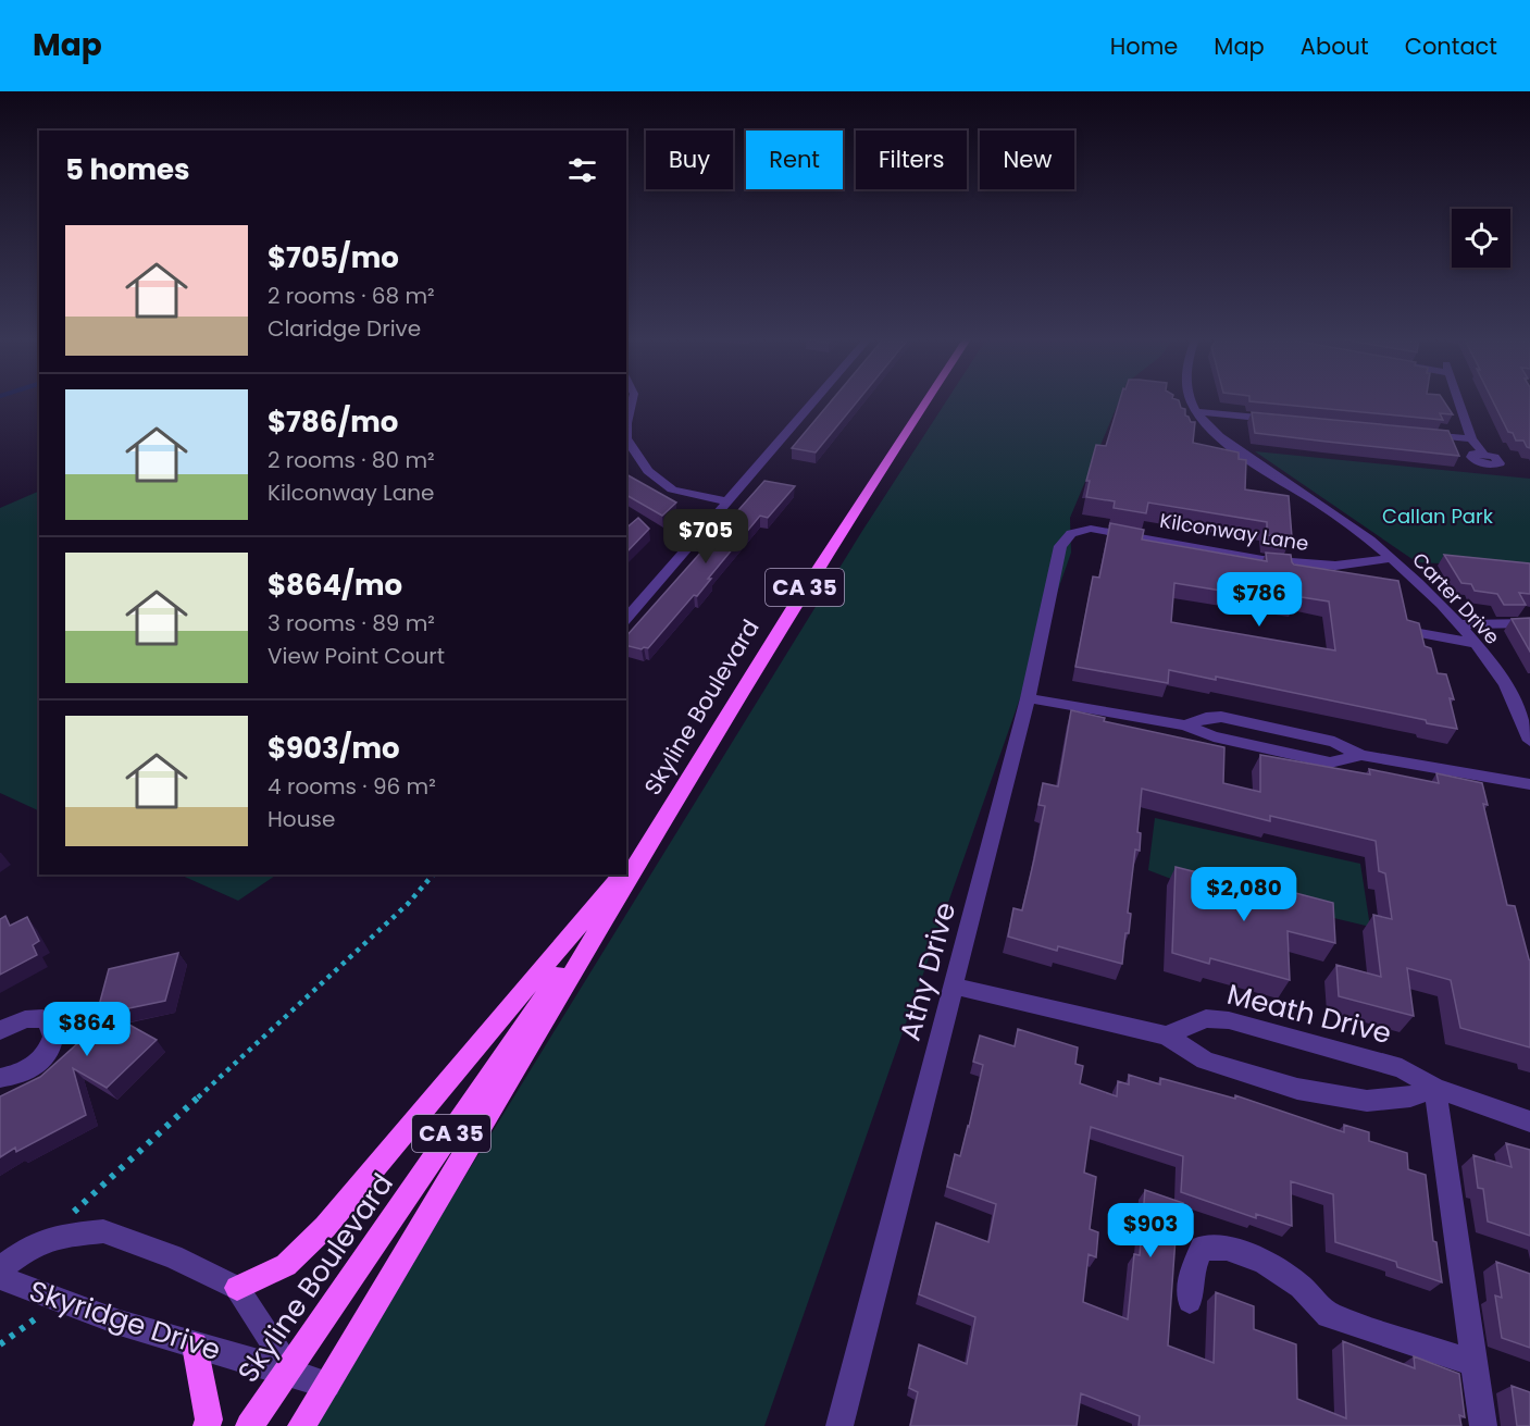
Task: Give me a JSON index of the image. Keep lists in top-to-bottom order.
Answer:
{
  "streets": {
    "main road": ["CA 35", "Skyline Boulevard"],
    "street": [
      "Kilconway Lane",
      "Carter Drive",
      "Athy Drive",
      "Meath Drive",
      "Skyridge Drive"
    ]
  },
  "crossings": [
    ["Kilconway Lane", "Carter Drive"],
    ["Kilconway Lane", "Athy Drive"],
    ["Skyline Boulevard", "Skyridge Drive"]
  ],
  "parks": ["Callan Park"],
  "page": {
    "header": "Map",
    "nav": [
      "Home",
      "Map",
      "About",
      "Contact"
    ],
    "chip": [
      "Buy",
      "Rent",
      "Filters",
      "New"
    ],
    "heading": "5 homes",
    "list": [
      {
        "name": "$705/mo",
        "note": "2 rooms · 68 m² · Claridge Drive"
      },
      {
        "name": "$786/mo",
        "note": "2 rooms · 80 m² · Kilconway Lane"
      },
      {
        "name": "$864/mo",
        "note": "3 rooms · 89 m² · View Point Court"
      },
      {
        "name": "$903/mo",
        "note": "4 rooms · 96 m² · House"
      }
    ],
    "price": [
      "$705",
      "$786",
      "$2,080",
      "$864",
      "$903"
    ]
  }
}
